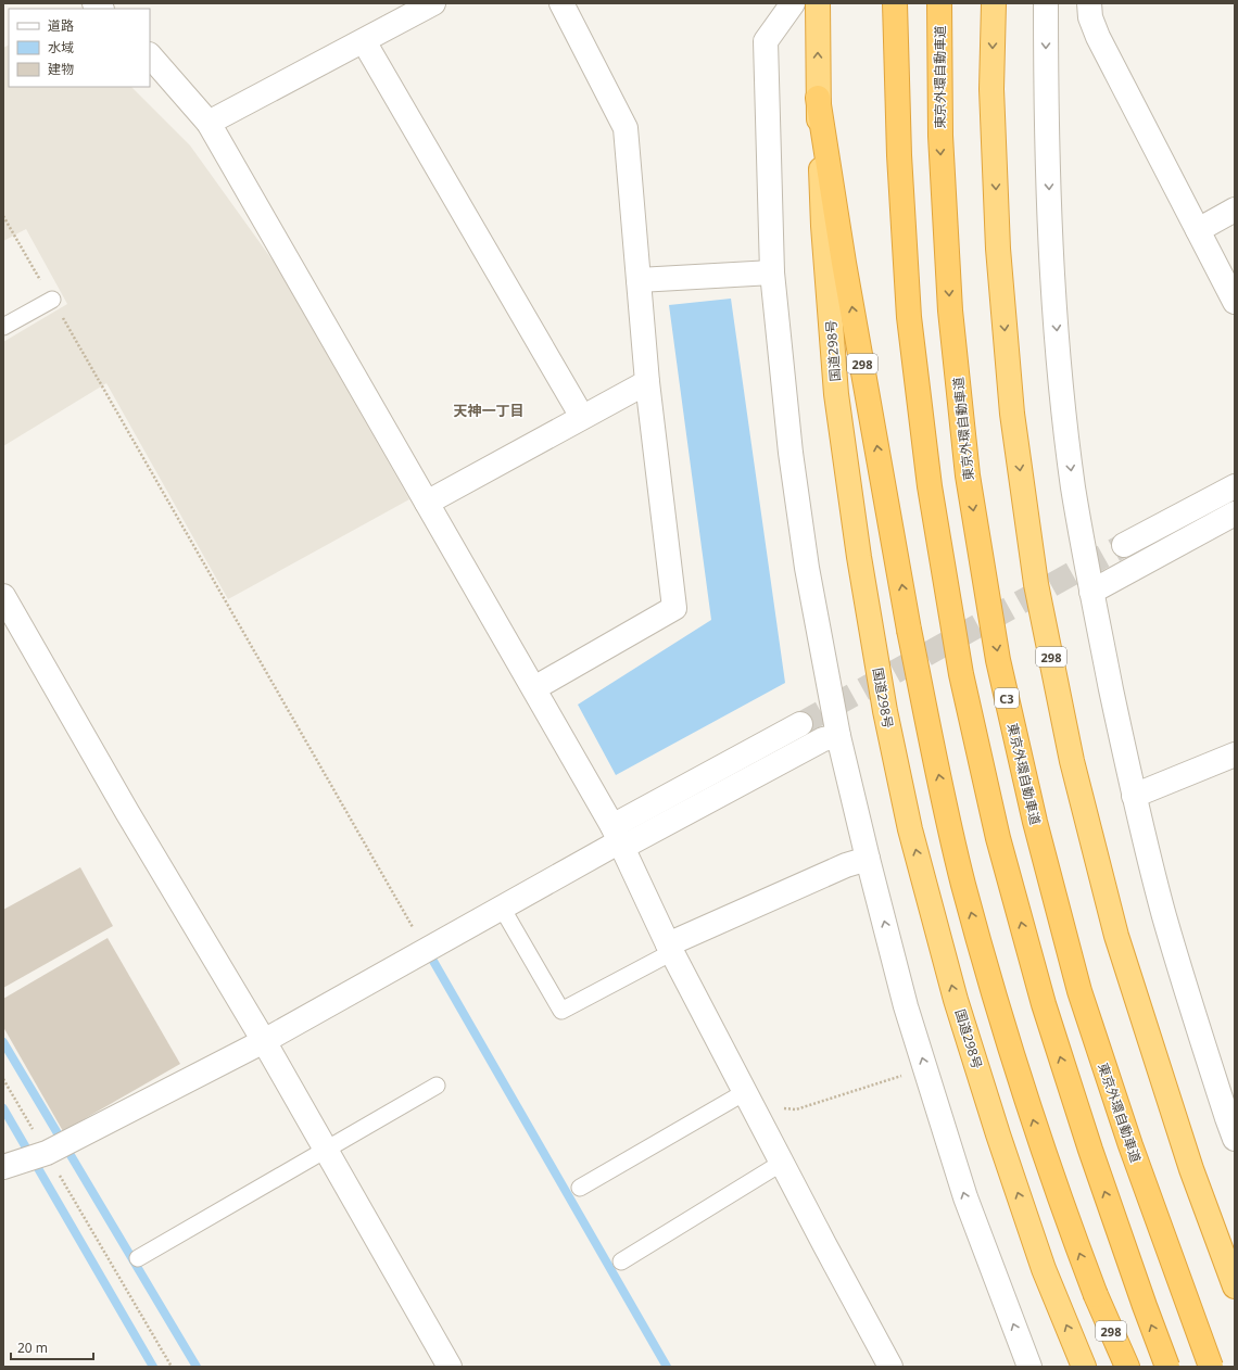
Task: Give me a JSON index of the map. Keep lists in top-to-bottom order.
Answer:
{
  "streets": {
    "highway": [
      "東京外環自動車道",
      "国道298号",
      "298",
      "C3"
    ]
  },
  "crossings": [
    ["国道298号", "298"]
  ],
  "districts": ["天神一丁目"],
  "legend": ["道路", "水域", "建物"],
  "scale_bar": "20 m"
}
